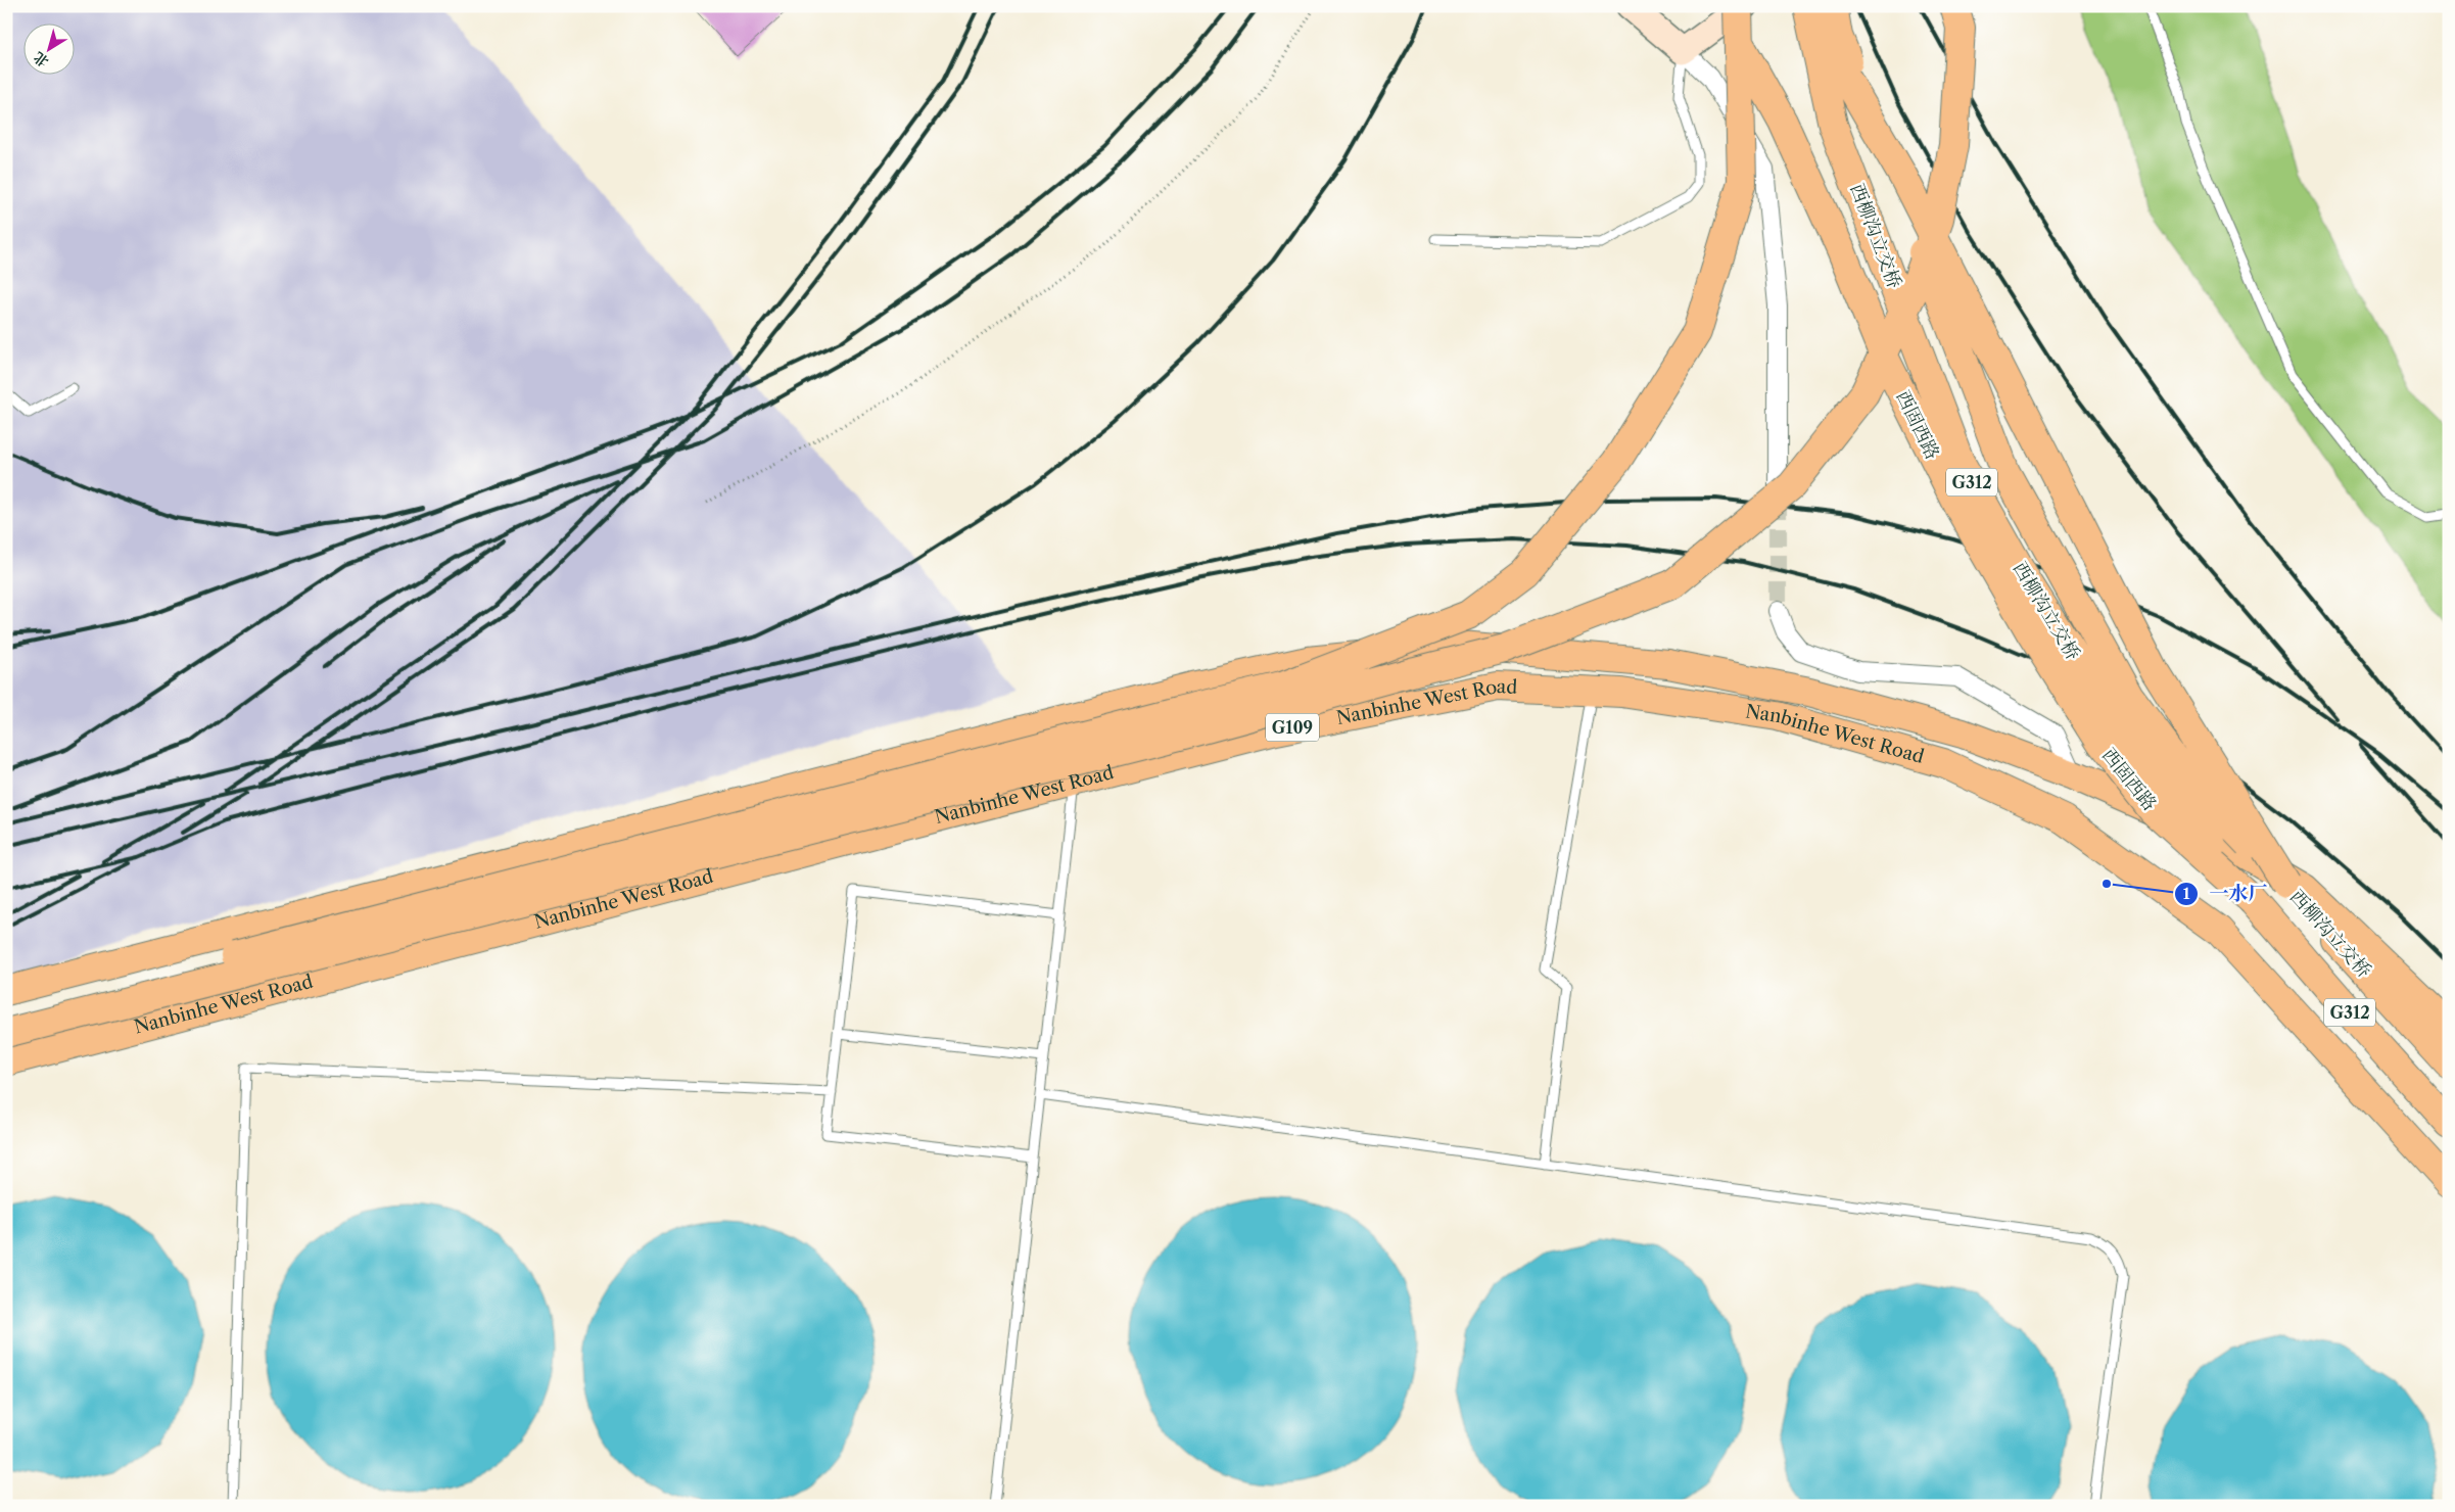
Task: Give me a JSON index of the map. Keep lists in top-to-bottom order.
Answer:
{
  "streets": {
    "highway": [
      "西柳沟立交桥",
      "西固西路",
      "G312",
      "Nanbinhe West Road",
      "G109"
    ]
  },
  "crossings": [
    ["西柳沟立交桥", "西固西路"]
  ],
  "places": ["一水厂"],
  "north": "bottom left"
}
